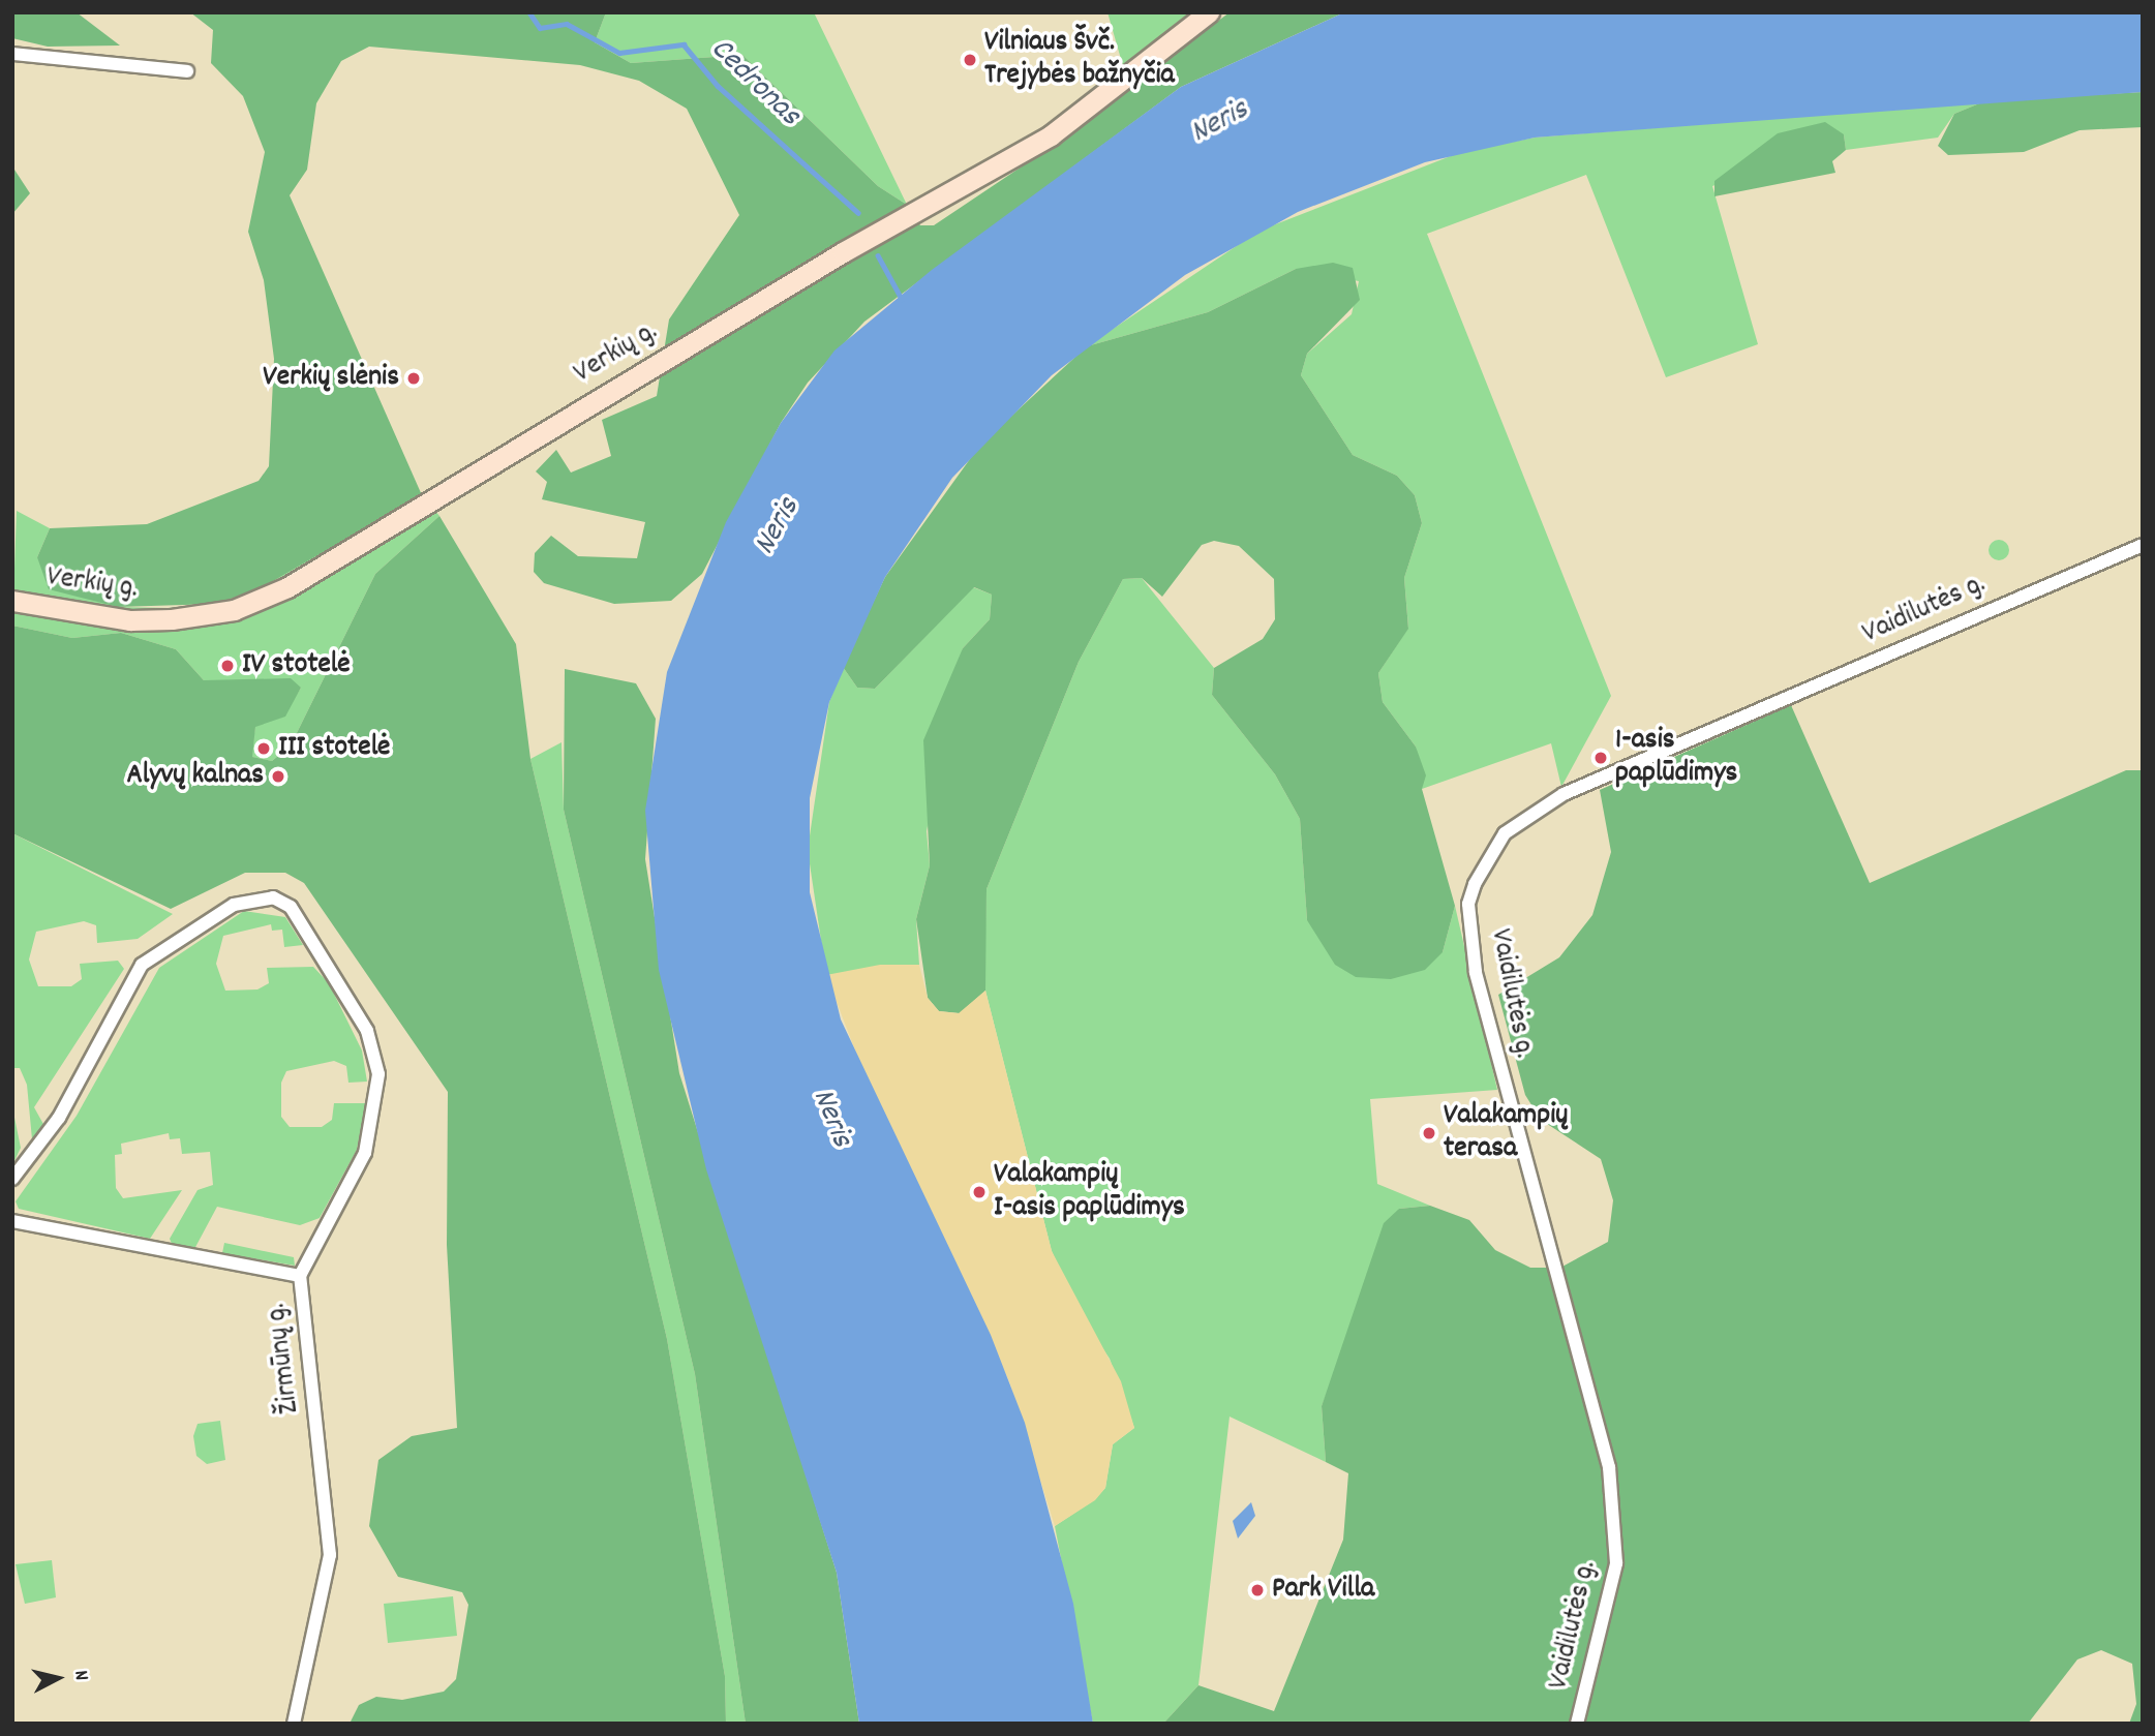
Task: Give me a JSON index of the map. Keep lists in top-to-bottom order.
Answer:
{
  "streets": {
    "main road": ["Verkių g."],
    "street": ["Vaidilutės g.", "Žirmūnų g."]
  },
  "water": ["Cedronas", "Neris"],
  "places": [
    "Vilniaus Švč. Trejybės bažnyčia",
    "Verkių slėnis",
    "IV stotelė",
    "III stotelė",
    "1-asis paplūdimys",
    "Alyvų kalnas",
    "Valakampių terasa",
    "Valakampių I-asis paplūdimys",
    "Park Villa"
  ],
  "north": "right"
}
